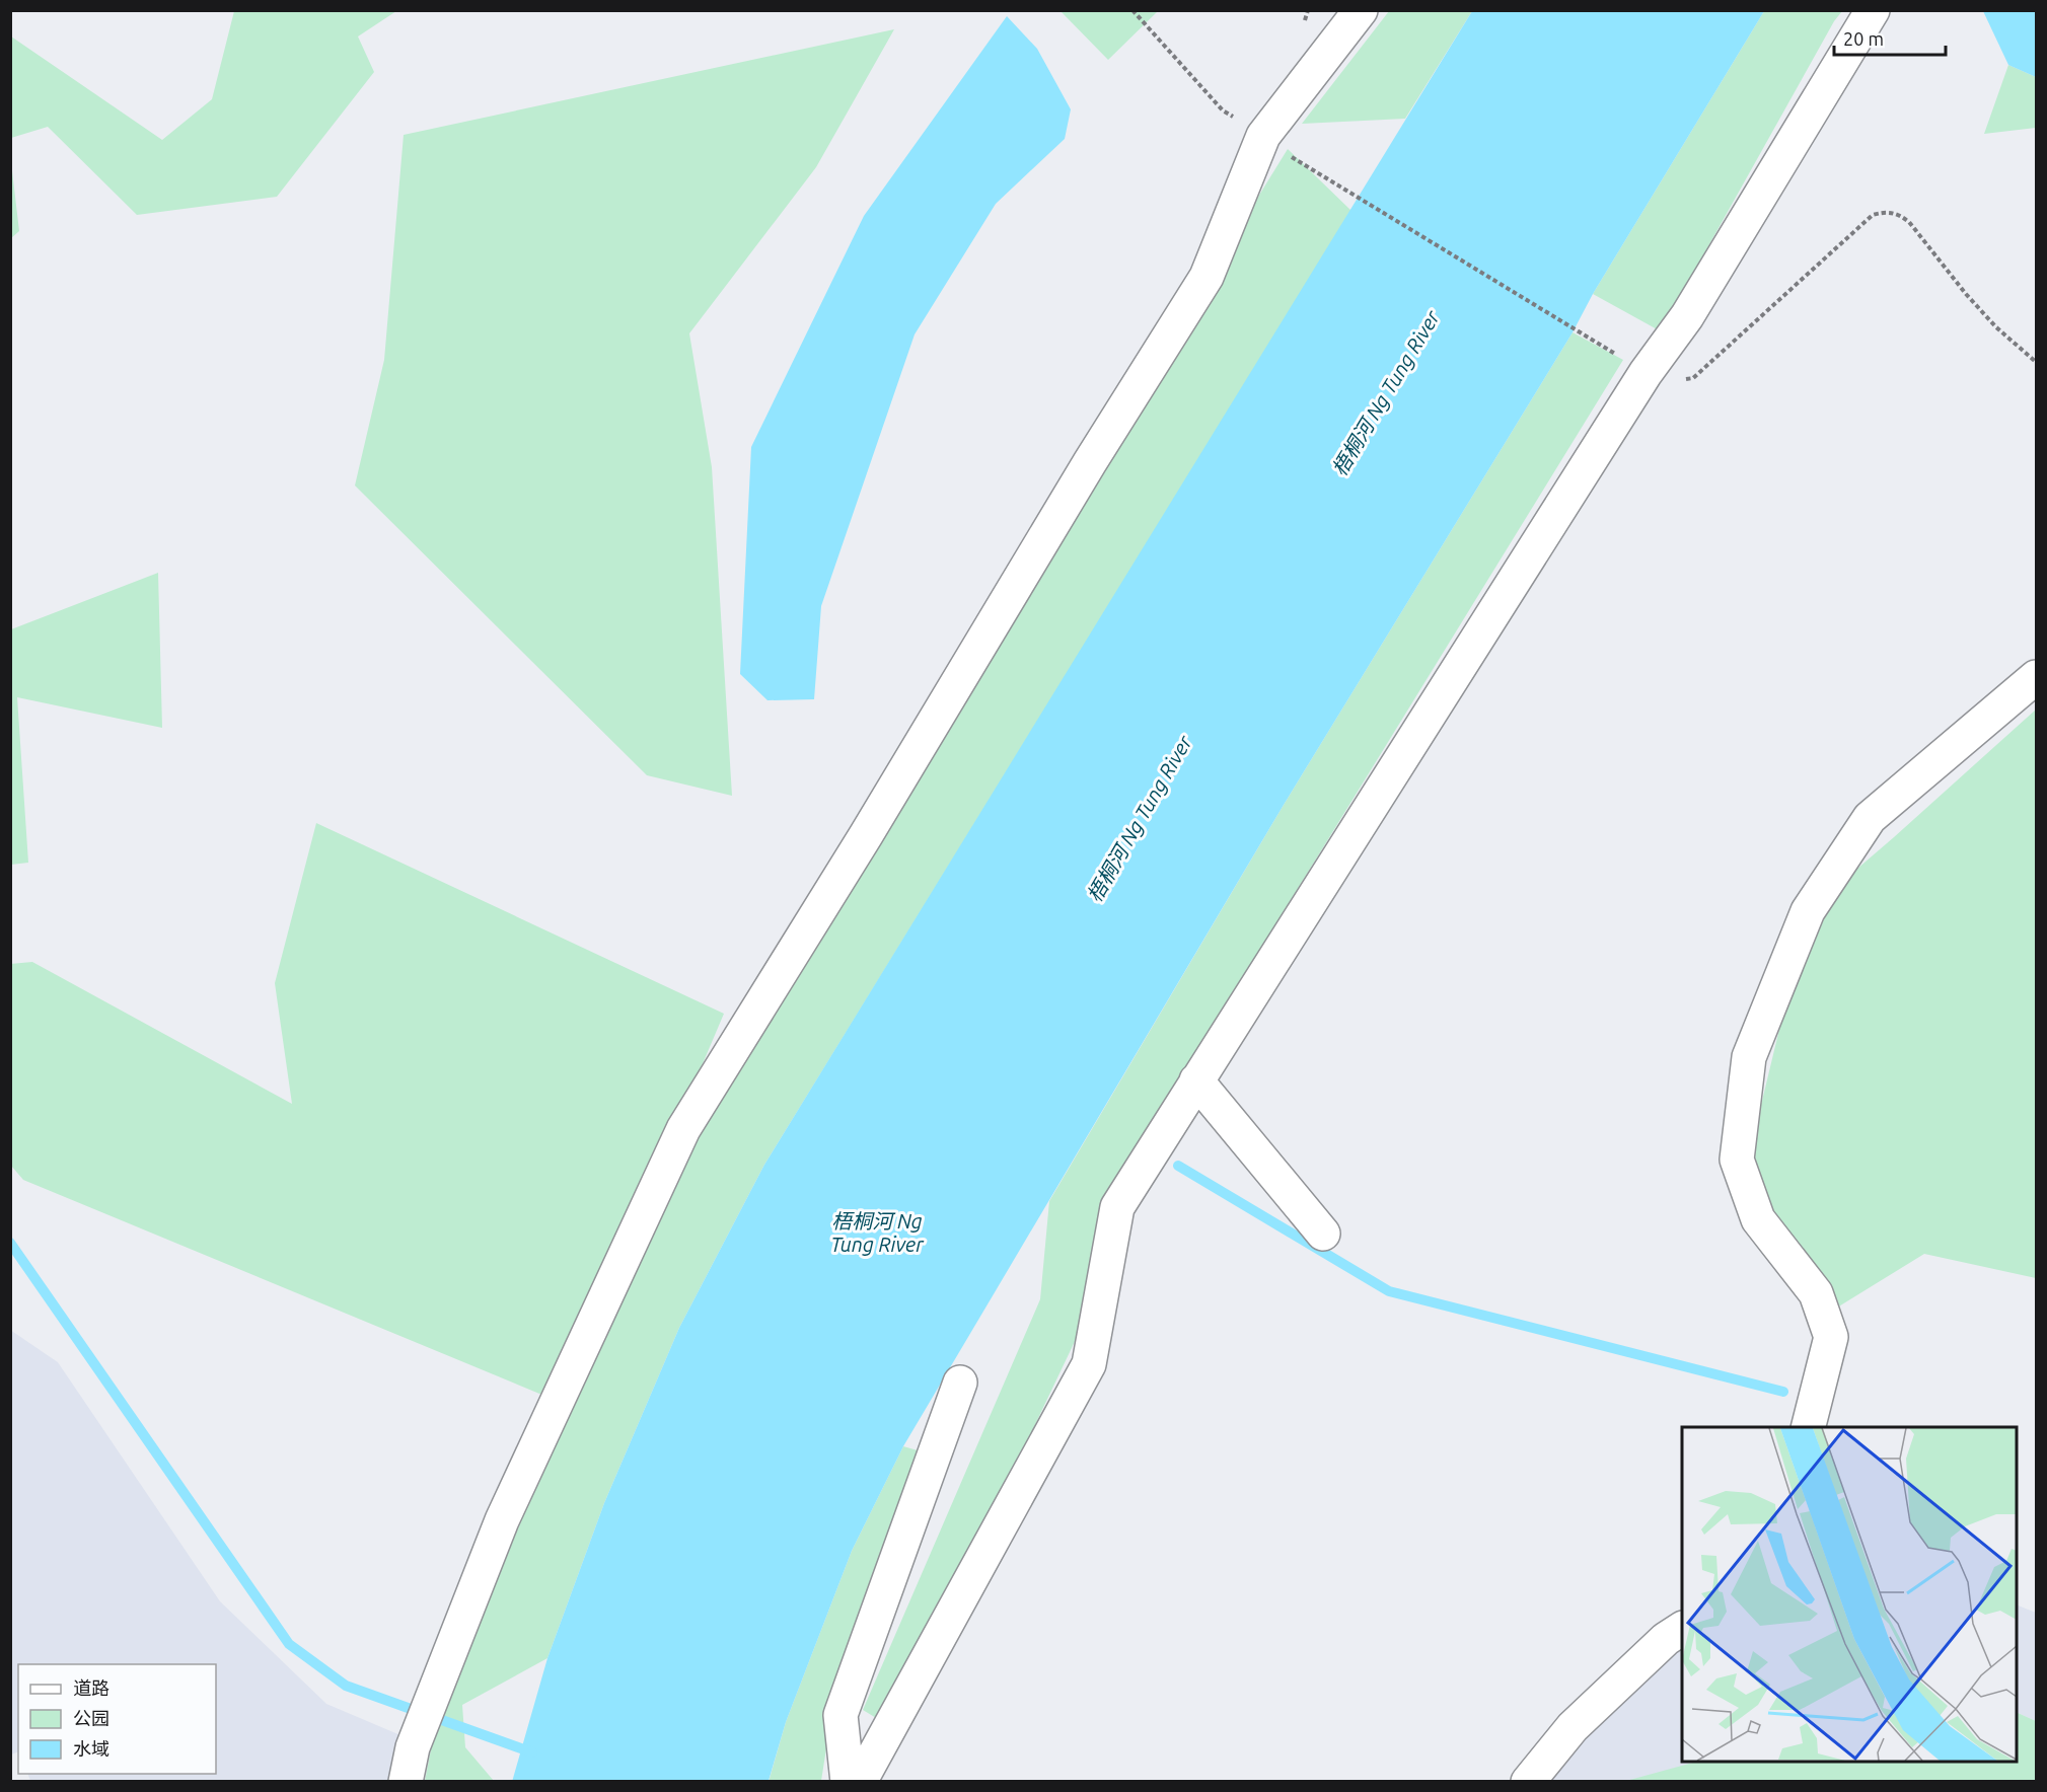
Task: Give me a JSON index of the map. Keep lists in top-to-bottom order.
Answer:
{
  "water": ["梧桐河 Ng Tung River"],
  "legend": ["道路", "公园", "水域"],
  "scale_bar": "20 m"
}
